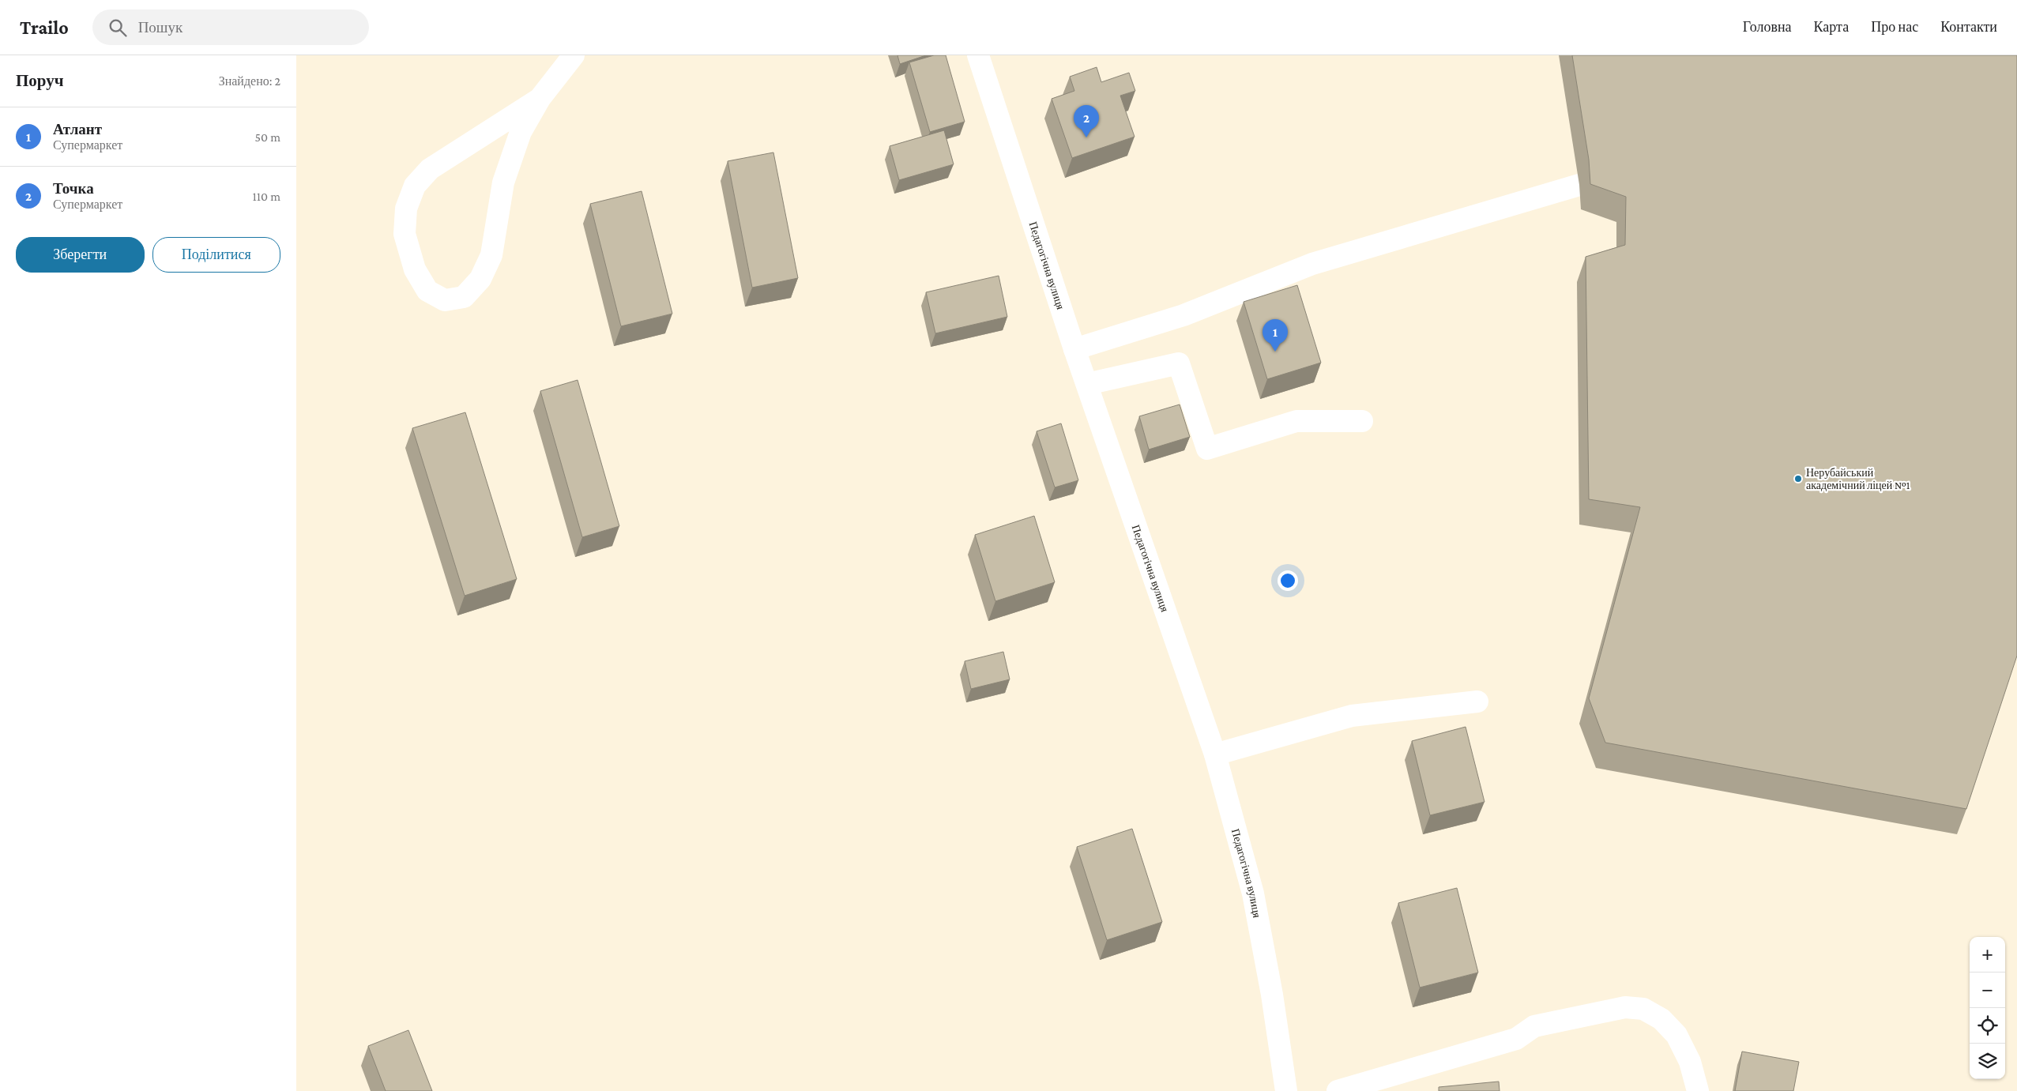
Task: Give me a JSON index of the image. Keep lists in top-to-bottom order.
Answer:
{
  "streets": {
    "street": ["Педагогічна вулиця"]
  },
  "places": ["Нерубайський академічний ліцей №1"],
  "page": {
    "header": "Trailo",
    "search": "Пошук",
    "nav": [
      "Головна",
      "Карта",
      "Про нас",
      "Контакти"
    ],
    "heading": ["Поруч", "Знайдено: 2"],
    "pins": ["2", "1"],
    "list": [
      {
        "mark": "1",
        "name": "Атлант",
        "note": "Супермаркет",
        "value": "50 m"
      },
      {
        "mark": "2",
        "name": "Точка",
        "note": "Супермаркет",
        "value": "110 m"
      }
    ],
    "buttons": ["Зберегти", "Поділитися"],
    "map_buttons": ["+", "−"]
  }
}
